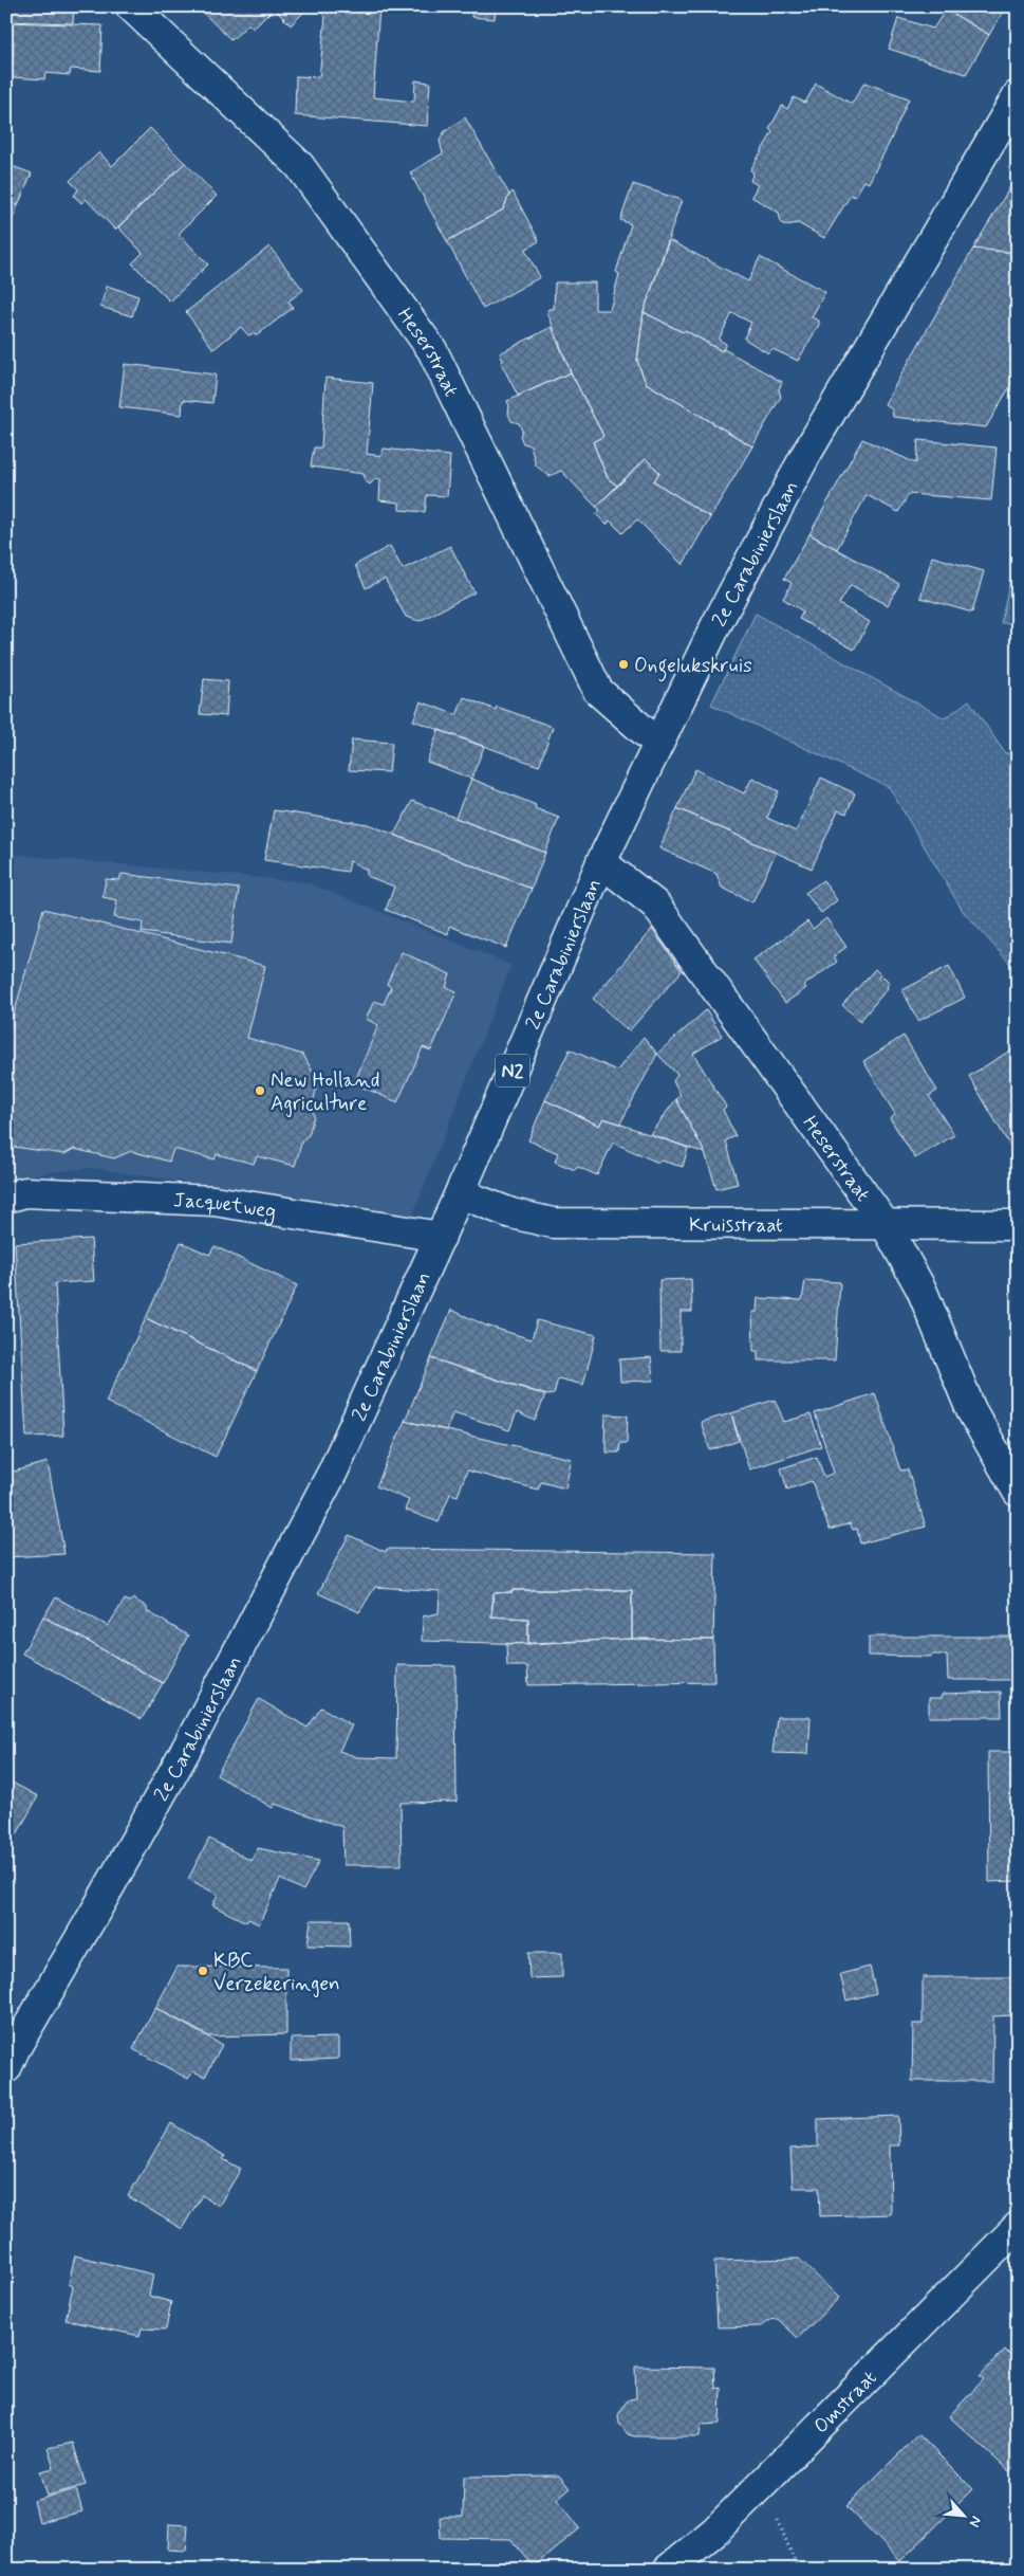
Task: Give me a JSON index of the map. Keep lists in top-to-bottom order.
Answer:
{
  "streets": {
    "street": [
      "Heserstraat",
      "2e Carabinierslaan",
      "N2",
      "Jacquetweg",
      "Kruisstraat",
      "Omstraat"
    ]
  },
  "crossings": [
    ["Heserstraat", "2e Carabinierslaan"],
    ["Heserstraat", "Kruisstraat"],
    ["2e Carabinierslaan", "Jacquetweg"],
    ["2e Carabinierslaan", "Kruisstraat"]
  ],
  "places": ["Ongelukskruis", "New Holland Agriculture", "KBC Verzekeringen"],
  "north": "bottom right"
}
